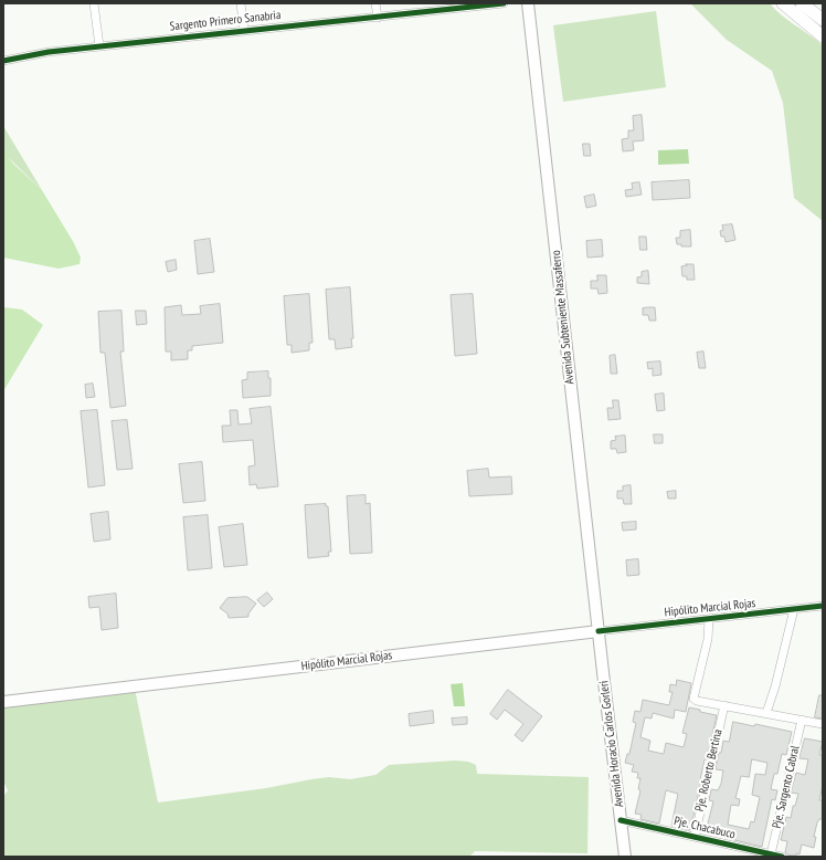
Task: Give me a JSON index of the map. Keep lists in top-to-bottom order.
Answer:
{
  "streets": {
    "main road": ["Avenida Subteniente Massaferro", "Hipólito Marcial Rojas", "Avenida Horacio Carlos Gorleri"],
    "street": [
      "Sargento Primero Sanabria",
      "Pje. Roberto Bertina",
      "Pje. Sargento Cabral",
      "Pje. Chacabuco"
    ]
  },
  "crossings": [
    ["Avenida Subteniente Massaferro", "Hipólito Marcial Rojas"],
    ["Avenida Subteniente Massaferro", "Avenida Horacio Carlos Gorleri"],
    ["Hipólito Marcial Rojas", "Avenida Horacio Carlos Gorleri"],
    ["Avenida Horacio Carlos Gorleri", "Pje. Chacabuco"],
    ["Pje. Roberto Bertina", "Pje. Chacabuco"],
    ["Pje. Sargento Cabral", "Pje. Chacabuco"]
  ]
}
